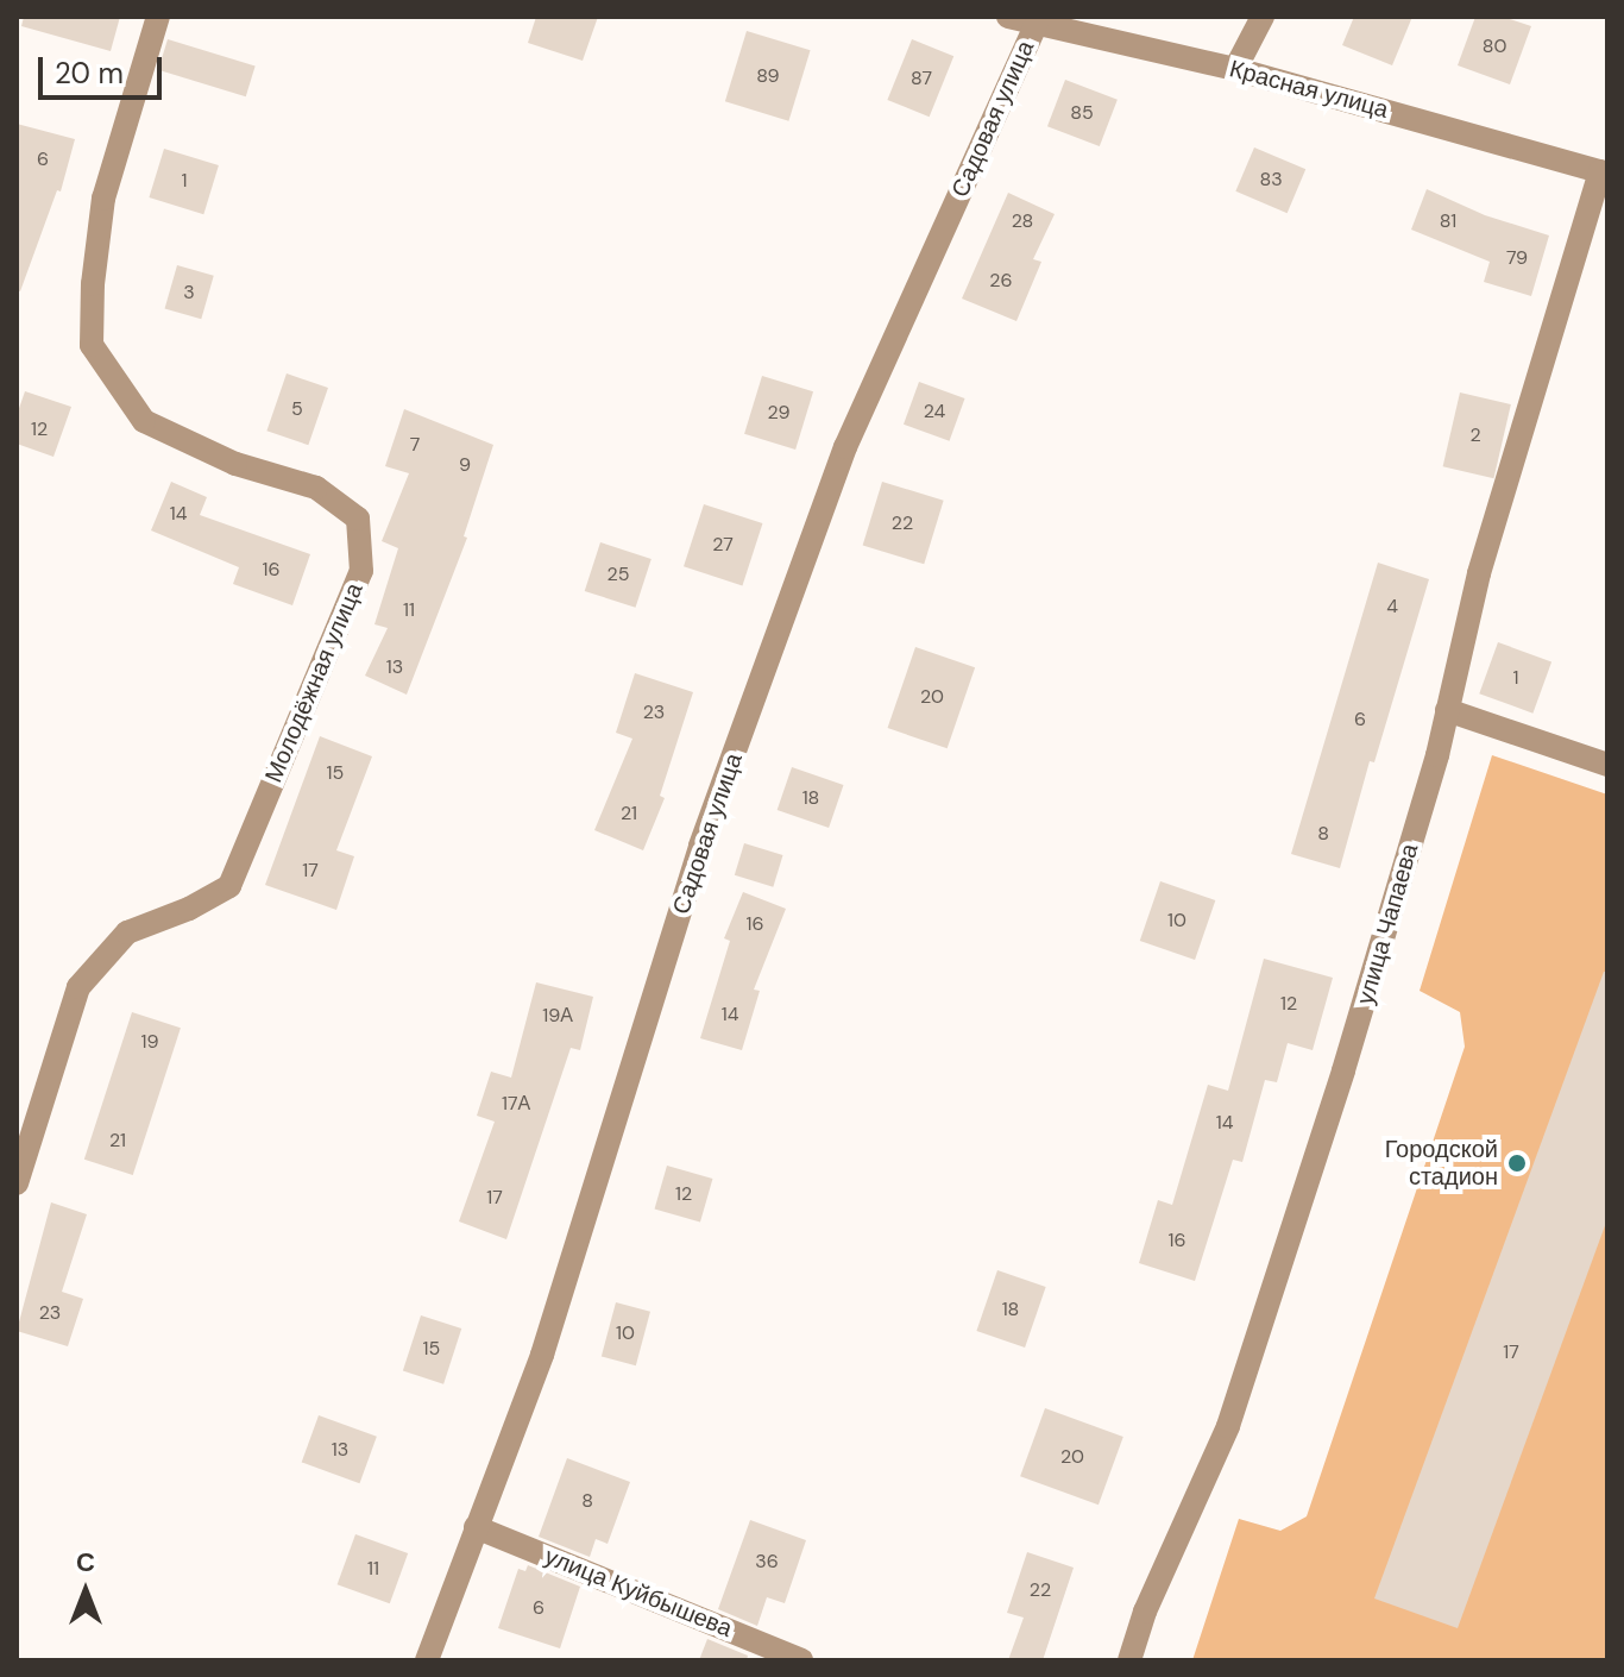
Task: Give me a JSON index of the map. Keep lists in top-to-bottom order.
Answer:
{
  "streets": {
    "street": [
      "Красная улица",
      "Садовая улица",
      "Молодёжная улица",
      "улица Чапаева",
      "улица Куйбышева"
    ]
  },
  "crossings": [
    ["Красная улица", "Садовая улица"],
    ["Красная улица", "улица Чапаева"],
    ["Садовая улица", "улица Куйбышева"]
  ],
  "places": ["Городской стадион"],
  "house_numbers": [
    "80",
    "89",
    "87",
    "85",
    "6",
    "83",
    "1",
    "28",
    "81",
    "79",
    "26",
    "3",
    "5",
    "24",
    "29",
    "12",
    "2",
    "7",
    "9",
    "14",
    "22",
    "27",
    "16",
    "25",
    "4",
    "11",
    "13",
    "1",
    "20",
    "23",
    "6",
    "15",
    "18",
    "21",
    "8",
    "17",
    "10",
    "16",
    "12",
    "14",
    "19А",
    "19",
    "17А",
    "14",
    "21",
    "12",
    "17",
    "16",
    "18",
    "23",
    "10",
    "15",
    "17",
    "13",
    "20",
    "8",
    "36",
    "11",
    "22",
    "6"
  ],
  "scale_bar": "20 m",
  "north": "top"
}
